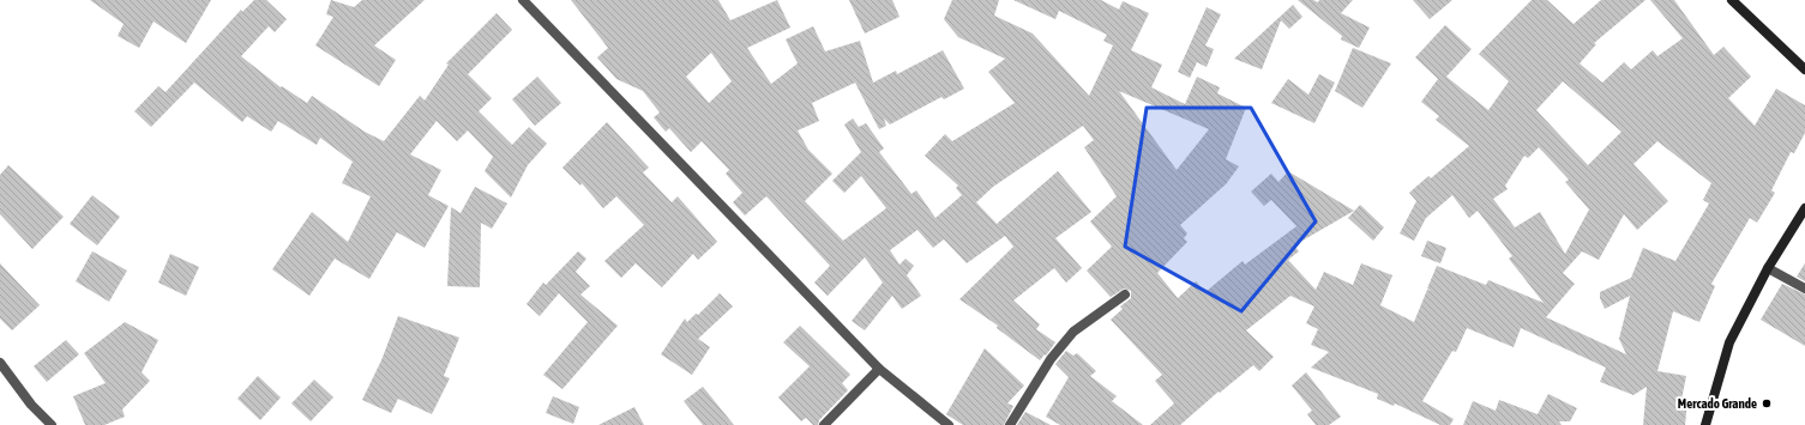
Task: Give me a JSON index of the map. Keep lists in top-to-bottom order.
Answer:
{
  "places": ["Mercado Grande"]
}
